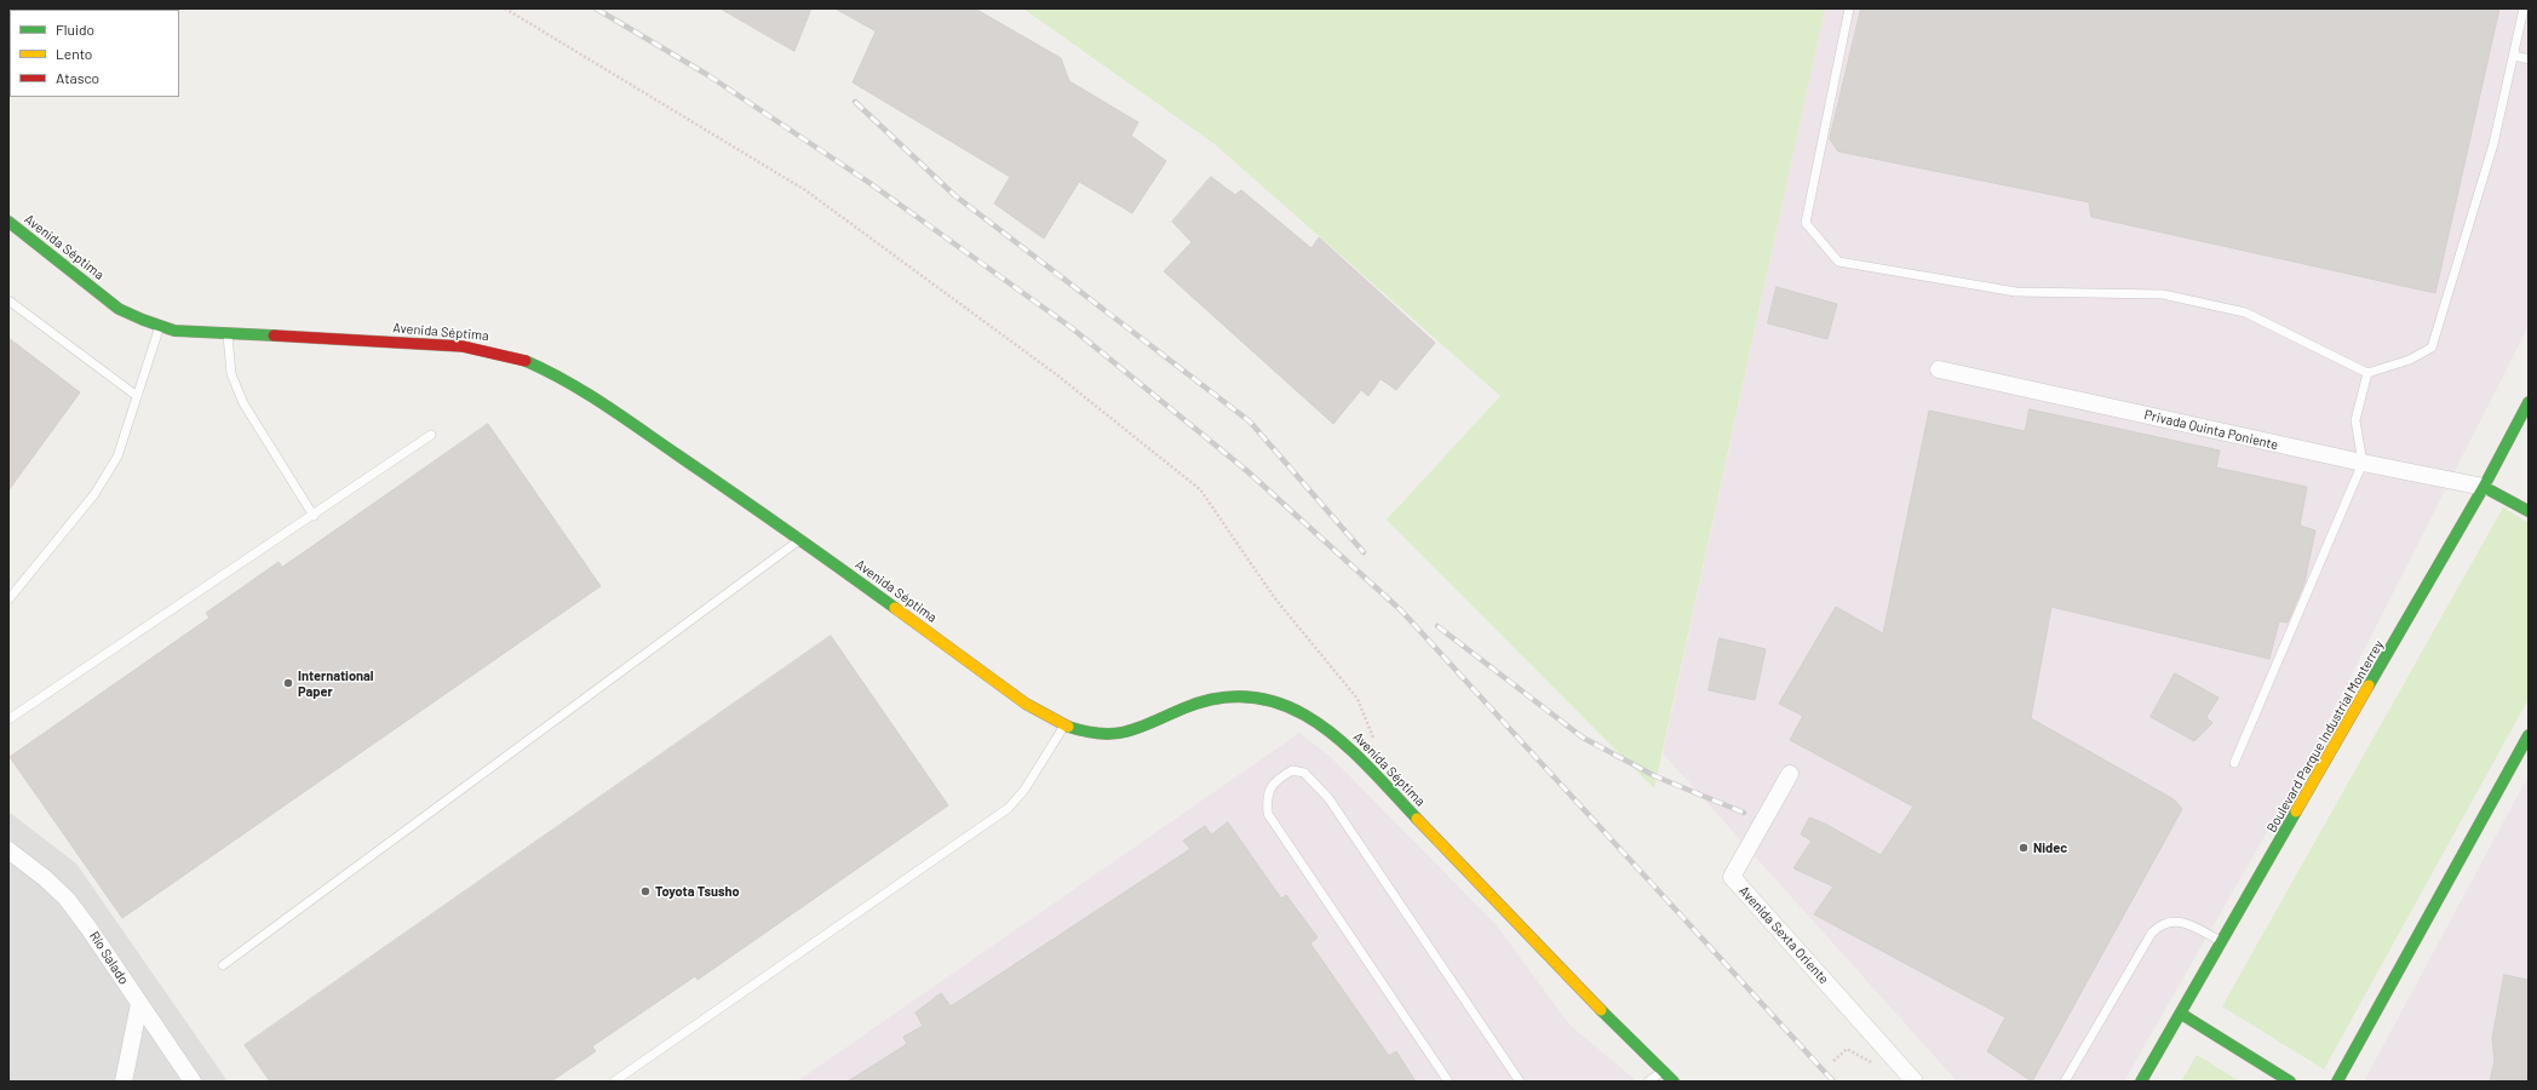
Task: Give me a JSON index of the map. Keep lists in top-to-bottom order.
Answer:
{
  "streets": {
    "street": [
      "Avenida Séptima",
      "Privada Quinta Poniente",
      "Boulevard Parque Industrial Monterrey",
      "Avenida Sexta Oriente",
      "Río Salado"
    ]
  },
  "crossings": [
    ["Privada Quinta Poniente", "Boulevard Parque Industrial Monterrey"]
  ],
  "places": ["International Paper", "Nidec", "Toyota Tsusho"],
  "legend": ["Fluido", "Lento", "Atasco"]
}
